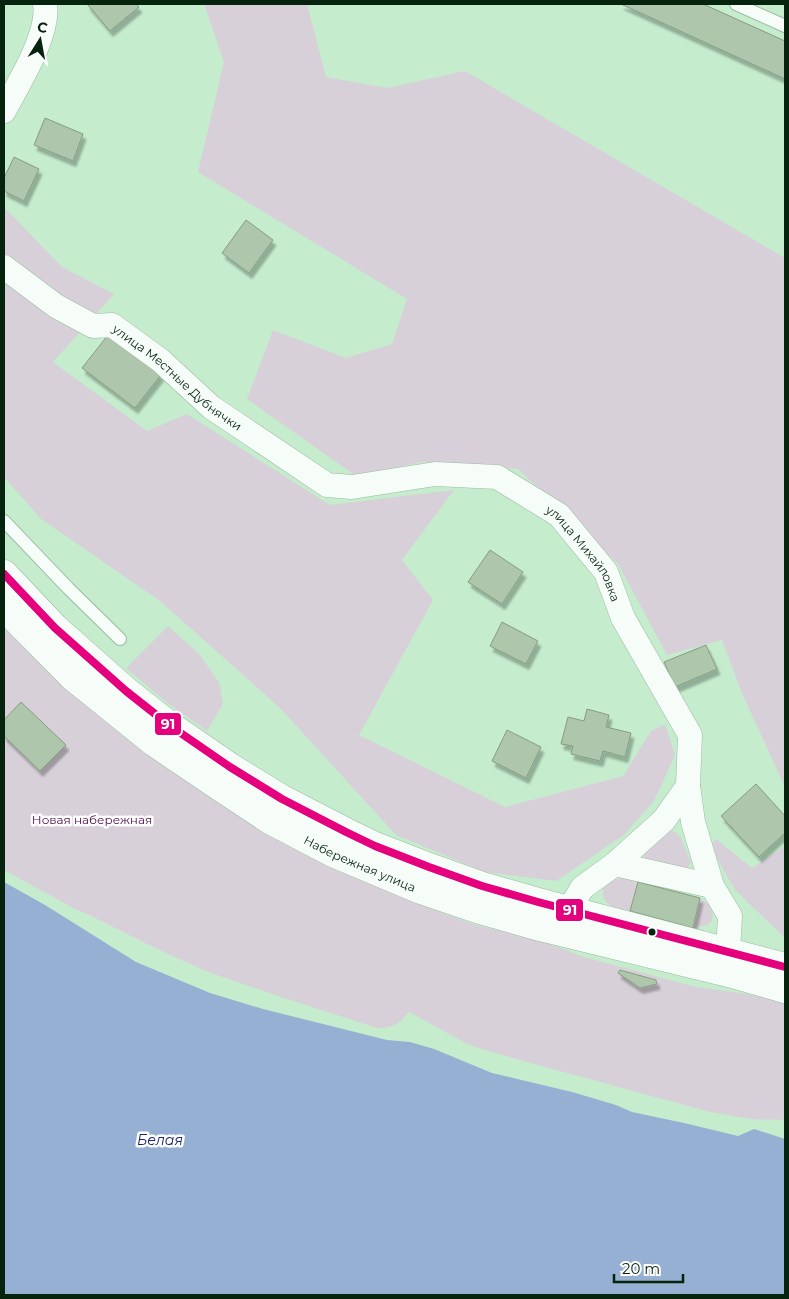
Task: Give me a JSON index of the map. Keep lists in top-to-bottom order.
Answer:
{
  "streets": {
    "street": ["улица Местные Дубнячки", "улица Михайловка", "Набережная улица"]
  },
  "crossings": [
    ["улица Местные Дубнячки", "улица Михайловка"],
    ["улица Михайловка", "Набережная улица"]
  ],
  "water": ["Белая"],
  "parks": ["Новая набережная"],
  "lines": ["transit line 91"],
  "scale_bar": "20 m",
  "north": "top"
}
